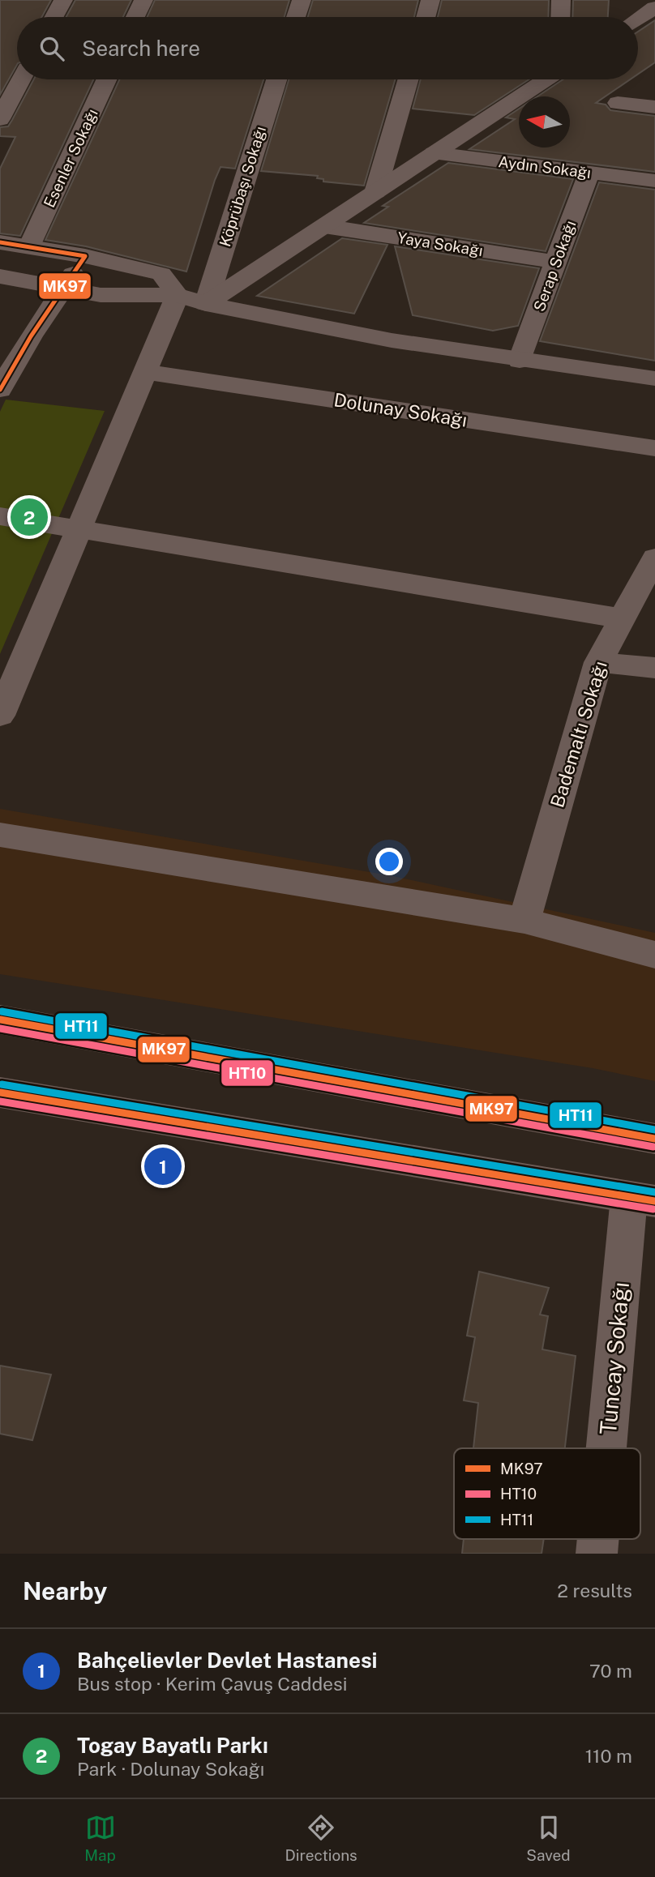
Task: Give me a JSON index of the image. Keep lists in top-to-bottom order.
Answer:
{
  "streets": {
    "street": [
      "Esenler Sokağı",
      "Aydın Sokağı",
      "Köprübaşı Sokağı",
      "Yaya Sokağı",
      "Serap Sokağı",
      "Dolunay Sokağı",
      "Bademaltı Sokağı",
      "Tuncay Sokağı"
    ]
  },
  "crossings": [
    ["Aydın Sokağı", "Serap Sokağı"],
    ["Yaya Sokağı", "Serap Sokağı"]
  ],
  "lines": ["transit line MK97", "transit line HT11", "transit line HT10"],
  "legend": ["MK97", "HT10", "HT11"],
  "north": "left",
  "page": {
    "search": "Search here",
    "pins": ["2", "1"],
    "heading": ["Nearby", "2 results"],
    "list": [
      {
        "mark": "1",
        "name": "Bahçelievler Devlet Hastanesi",
        "note": "Bus stop · Kerim Çavuş Caddesi",
        "value": "70 m"
      },
      {
        "mark": "2",
        "name": "Togay Bayatlı Parkı",
        "note": "Park · Dolunay Sokağı",
        "value": "110 m"
      }
    ],
    "nav": ["Map", "Directions", "Saved"]
  }
}
